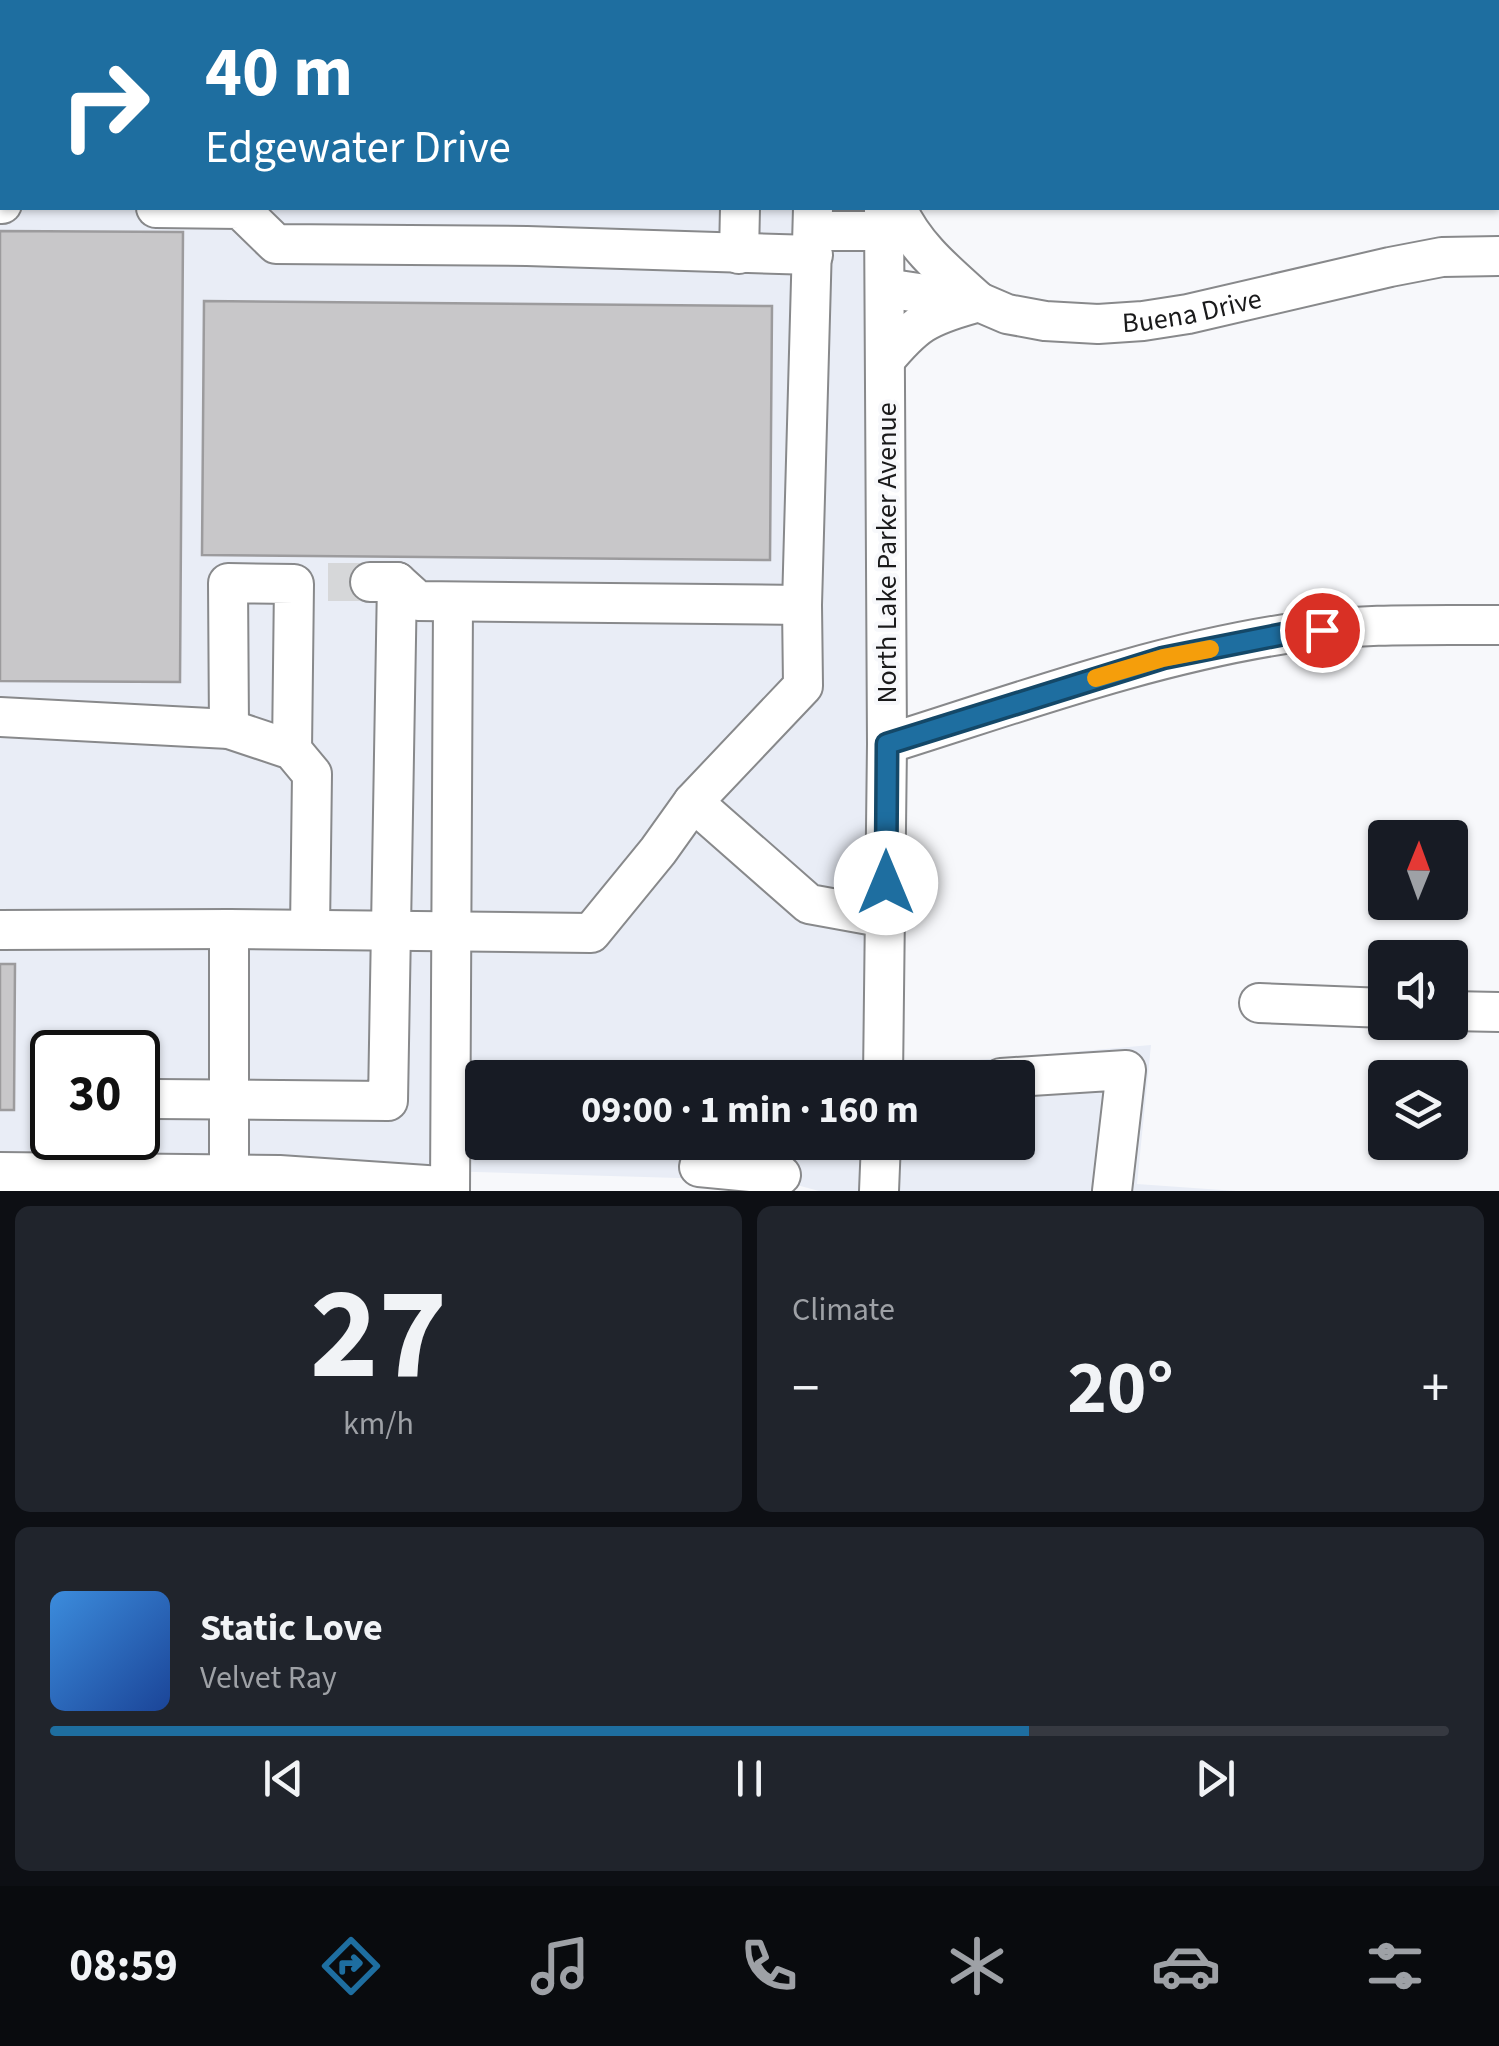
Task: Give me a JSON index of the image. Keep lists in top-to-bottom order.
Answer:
{
  "streets": {
    "street": ["Buena Drive", "North Lake Parker Avenue"]
  },
  "crossings": [
    ["Buena Drive", "North Lake Parker Avenue"]
  ],
  "north": "top",
  "page": {
    "turn": ["40 m", "Edgewater Drive"],
    "limit": "30",
    "trip": "09:00 · 1 min · 160 m",
    "tile": [
      ["27", "km/h"],
      "Climate"
    ],
    "heat": ["−", "20°", "+"],
    "song": ["Static Love", "Velvet Ray"],
    "tabs": "08:59"
  }
}
